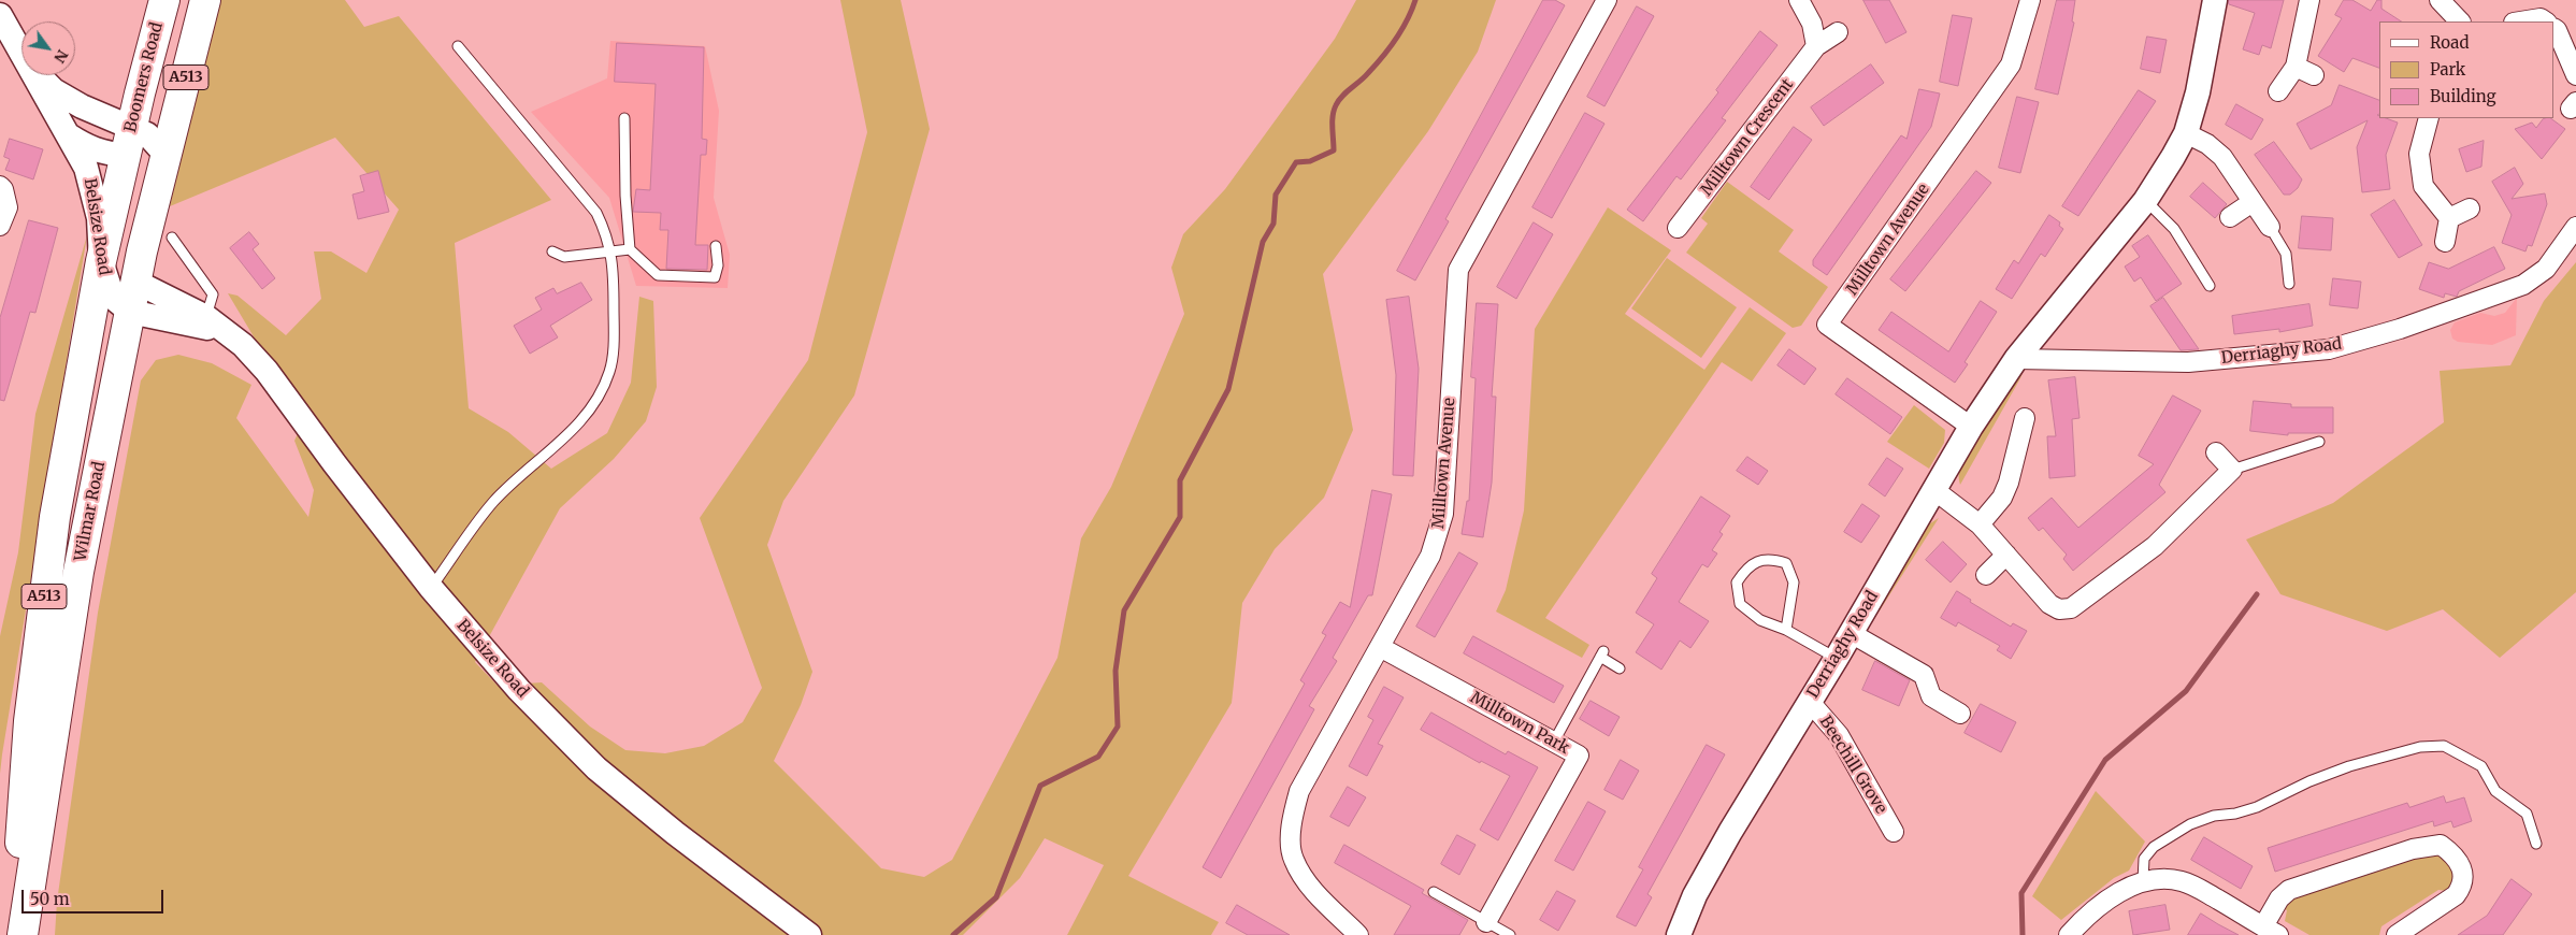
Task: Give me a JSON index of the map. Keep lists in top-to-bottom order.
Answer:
{
  "streets": {
    "main road": ["Boomers Road", "A513", "Wilmar Road"],
    "street": [
      "Milltown Crescent",
      "Belsize Road",
      "Milltown Avenue",
      "Derriaghy Road",
      "Milltown Park",
      "Beechill Grove"
    ]
  },
  "crossings": [
    ["Boomers Road", "A513"],
    ["Boomers Road", "Belsize Road"],
    ["Boomers Road", "Wilmar Road"],
    ["A513", "Belsize Road"],
    ["A513", "Wilmar Road"],
    ["Belsize Road", "Wilmar Road"],
    ["Milltown Avenue", "Derriaghy Road"],
    ["Milltown Avenue", "Milltown Park"],
    ["Derriaghy Road", "Beechill Grove"]
  ],
  "legend": ["Road", "Park", "Building"],
  "scale_bar": "50 m",
  "north": "bottom right"
}
